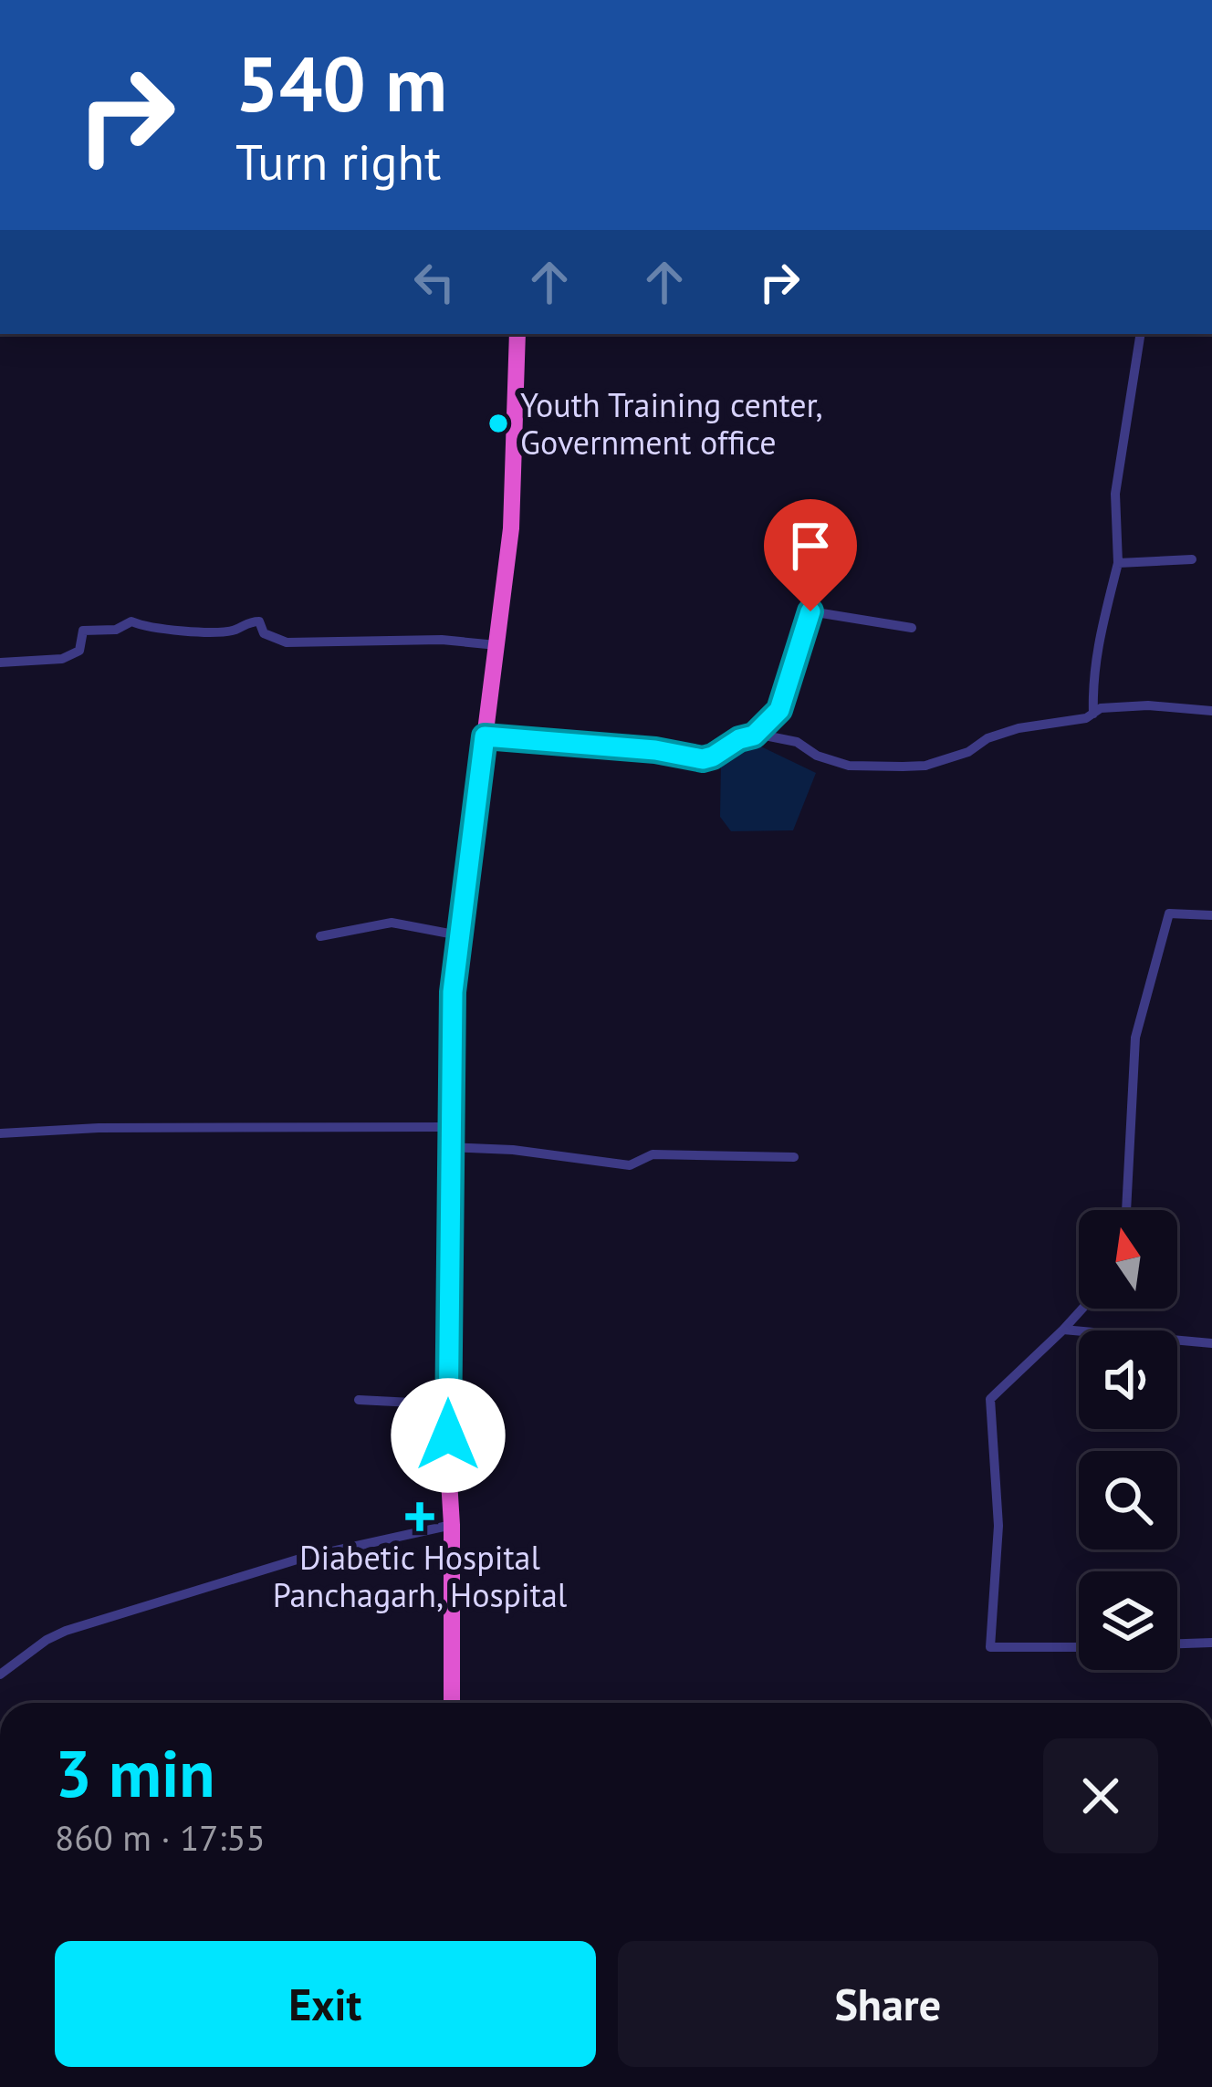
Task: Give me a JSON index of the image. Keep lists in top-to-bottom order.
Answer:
{
  "places": {
    "other": ["Youth Training center, Government office"],
    "health": ["Diabetic Hospital Panchagarh, Hospital"]
  },
  "north": "top",
  "page": {
    "turn": ["540 m", "Turn right"],
    "heading": ["3 min", "860 m · 17:55"],
    "buttons": ["Exit", "Share"]
  }
}
